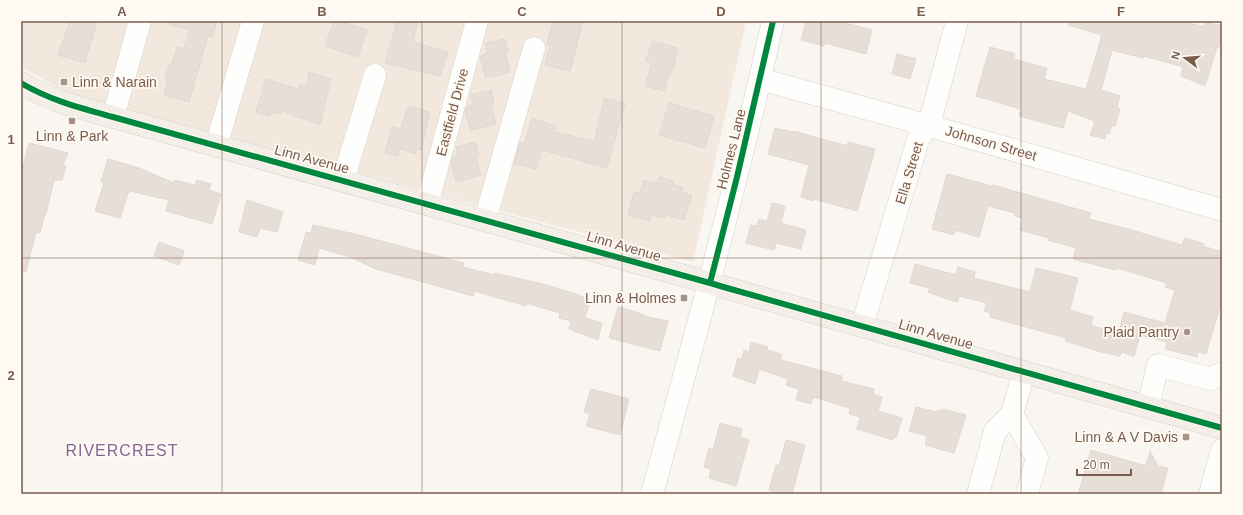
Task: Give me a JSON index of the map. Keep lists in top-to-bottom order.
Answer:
{
  "streets": {
    "main road": ["Linn Avenue"],
    "street": [
      "Eastfield Drive",
      "Johnson Street",
      "Holmes Lane",
      "Ella Street"
    ]
  },
  "crossings": [
    ["Eastfield Drive", "Linn Avenue"],
    ["Johnson Street", "Holmes Lane"],
    ["Johnson Street", "Ella Street"],
    ["Holmes Lane", "Linn Avenue"],
    ["Linn Avenue", "Ella Street"]
  ],
  "districts": ["RIVERCREST"],
  "places": {
    "transit": [
      "Linn & Narain",
      "Linn & Park",
      "Linn & Holmes",
      "Linn & A V Davis"
    ],
    "other": ["Plaid Pantry"]
  },
  "scale_bar": "20 m",
  "north": "left",
  "grid": {
    "columns": [
      "A",
      "B",
      "C",
      "D",
      "E",
      "F"
    ],
    "rows": ["1", "2"]
  }
}
